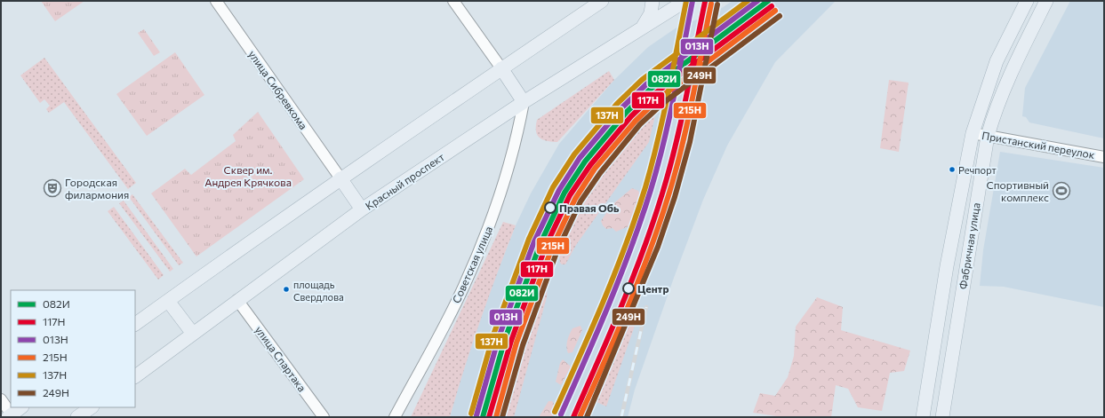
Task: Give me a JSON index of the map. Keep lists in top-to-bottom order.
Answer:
{
  "streets": {
    "main road": ["Красный проспект", "Фабричная улица"],
    "street": [
      "улица Сибревкома",
      "Пристанский переулок",
      "Советская улица",
      "улица Спартака"
    ]
  },
  "crossings": [
    ["Пристанский переулок", "Фабричная улица"],
    ["Красный проспект", "Советская улица"],
    ["Красный проспект", "улица Спартака"]
  ],
  "parks": ["Сквер им. Андрея Крячкова"],
  "places": {
    "other": [
      "Речпорт",
      "Правая Обь",
      "Центр",
      "площадь Свердлова"
    ],
    "theatre": ["Городская филармония"],
    "sports": ["Спортивный комплекс"]
  },
  "lines": [
    "transit line 082И",
    "transit line 013Н",
    "transit line 137Н",
    "transit line 117Н",
    "transit line 215Н",
    "transit line 249Н"
  ],
  "legend": [
    "082И",
    "117Н",
    "013Н",
    "215Н",
    "137Н",
    "249Н"
  ]
}
